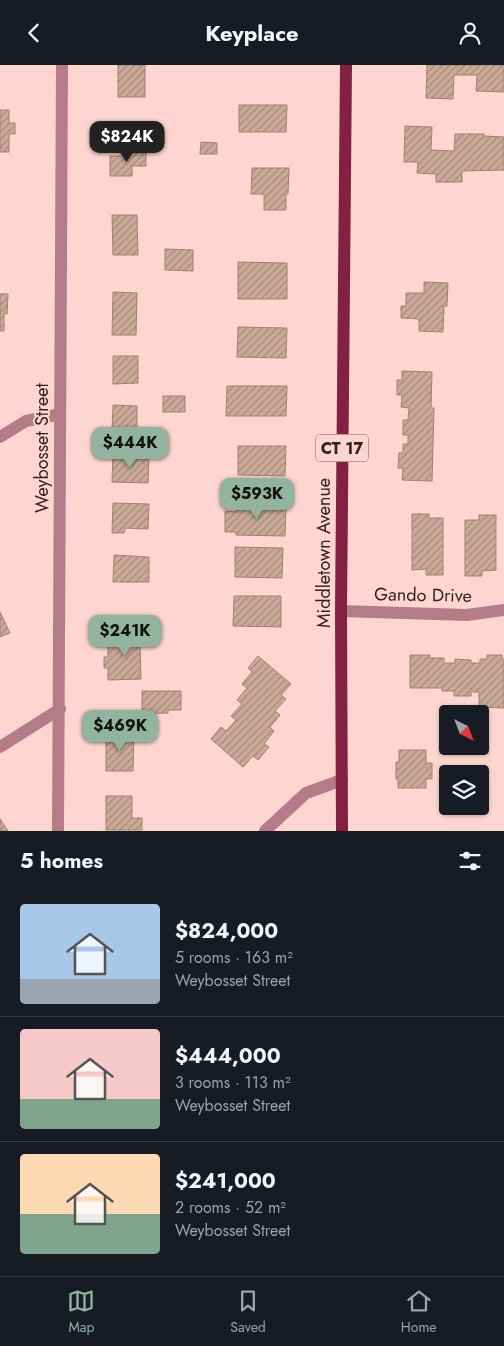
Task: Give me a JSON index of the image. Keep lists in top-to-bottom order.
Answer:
{
  "streets": {
    "main road": ["CT 17", "Middletown Avenue"],
    "street": ["Weybosset Street", "Gando Drive"]
  },
  "crossings": [
    ["Middletown Avenue", "Gando Drive"]
  ],
  "north": "bottom right",
  "page": {
    "header": "Keyplace",
    "price": [
      "$824K",
      "$444K",
      "$593K",
      "$241K",
      "$469K"
    ],
    "heading": "5 homes",
    "list": [
      {
        "name": "$824,000",
        "note": "5 rooms · 163 m² · Weybosset Street"
      },
      {
        "name": "$444,000",
        "note": "3 rooms · 113 m² · Weybosset Street"
      },
      {
        "name": "$241,000",
        "note": "2 rooms · 52 m² · Weybosset Street"
      }
    ],
    "tabs": ["Map", "Saved", "Home"]
  }
}
